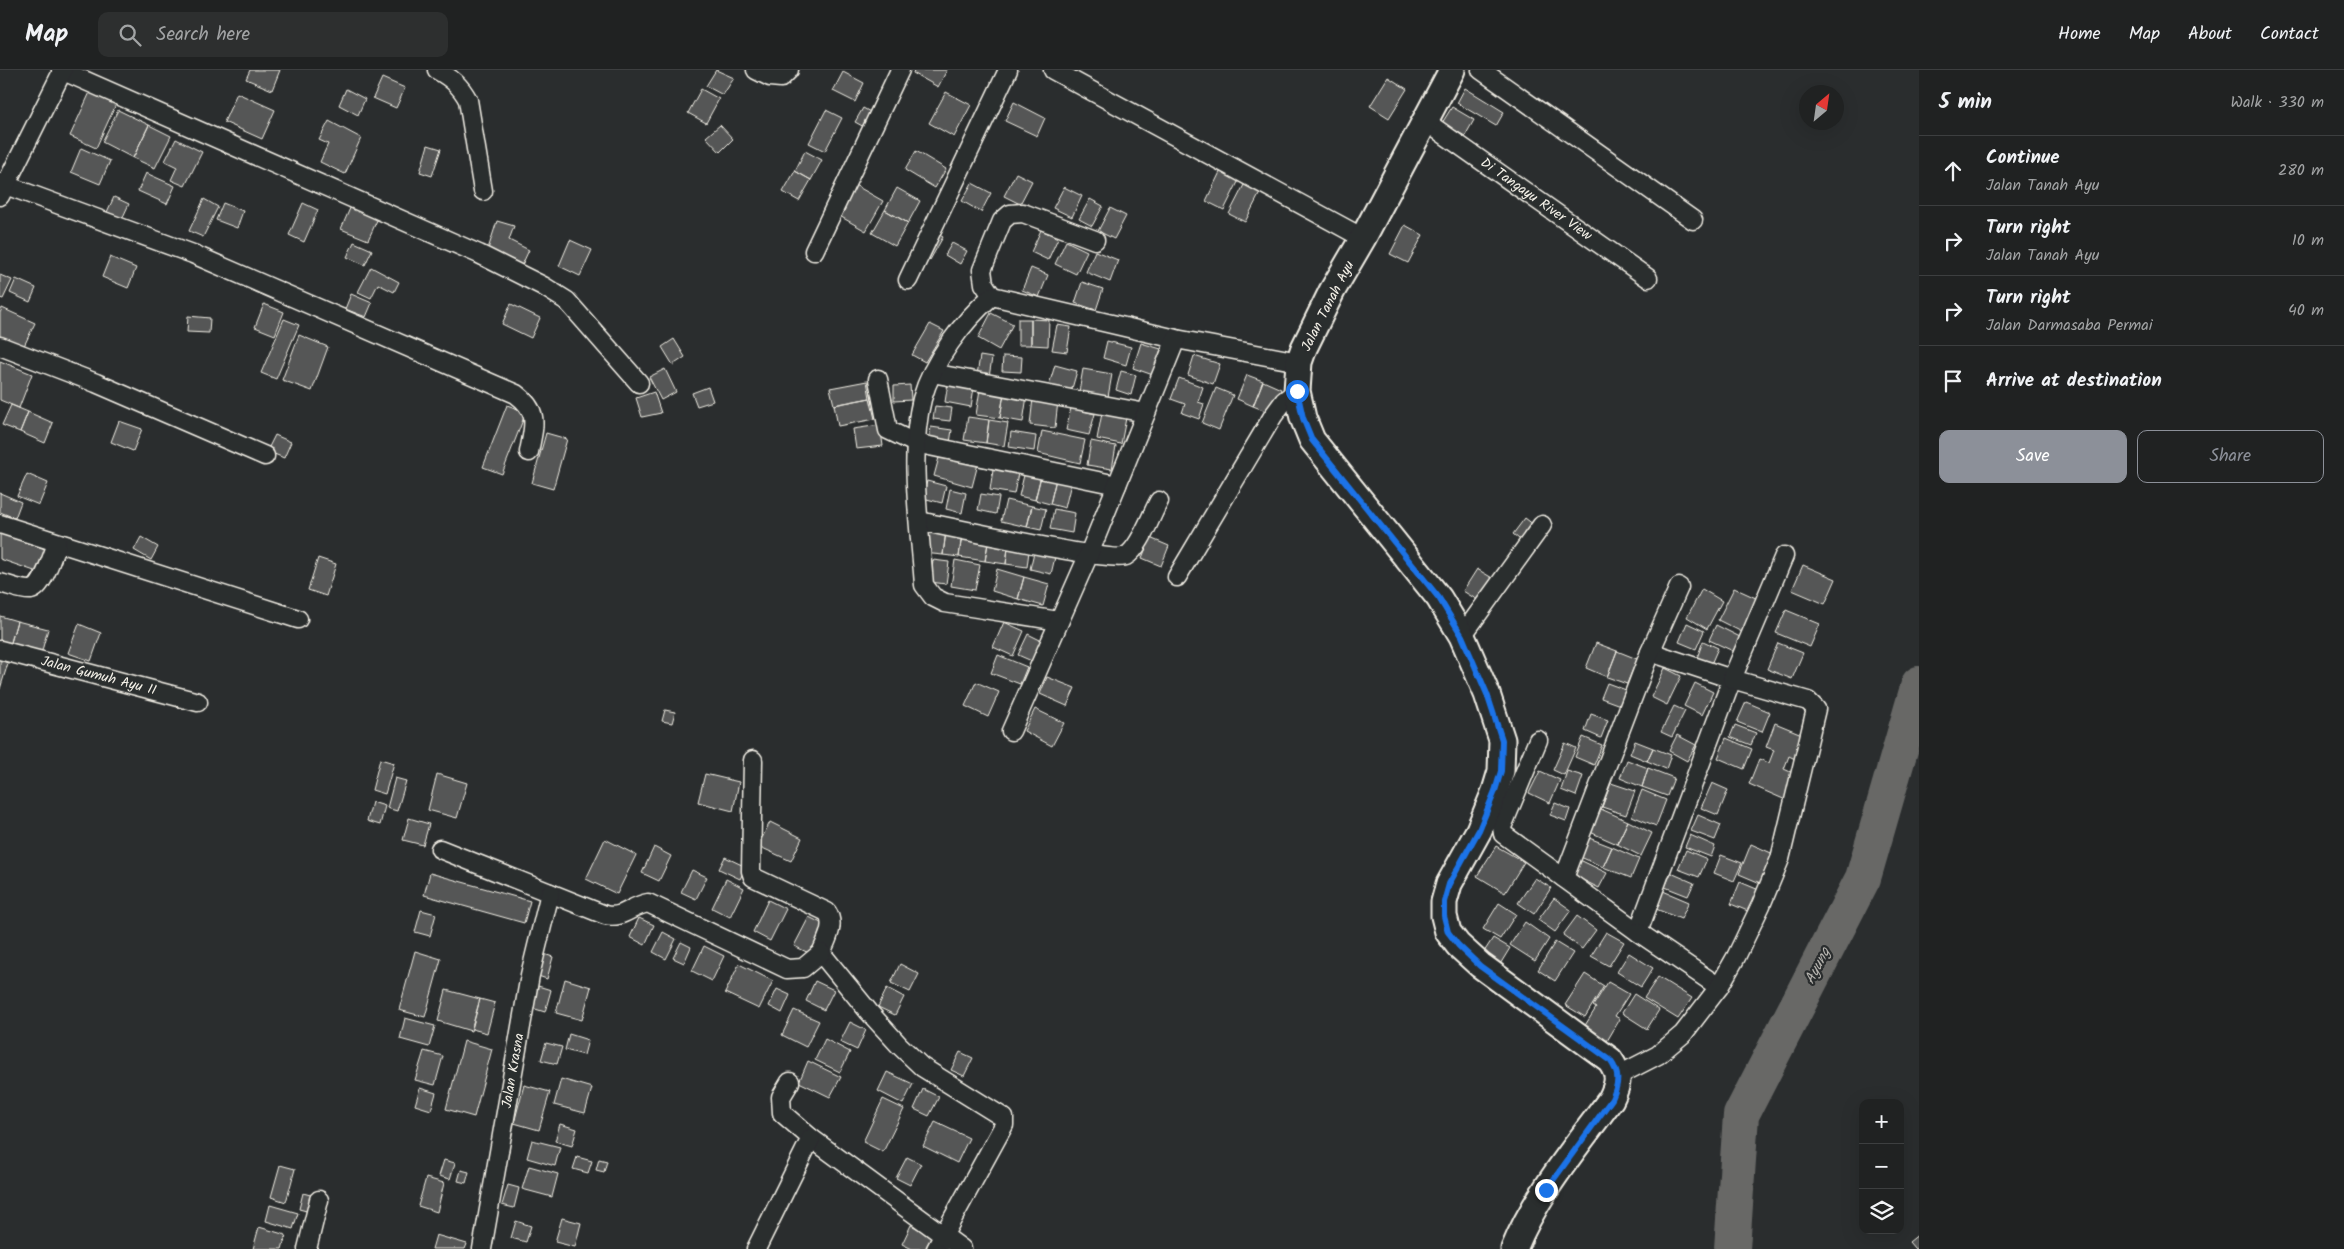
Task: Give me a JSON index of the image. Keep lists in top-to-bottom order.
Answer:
{
  "streets": {
    "street": [
      "Di Tangayu River View",
      "Jalan Tanah Ayu",
      "Jalan Gumuh Ayu II",
      "Jalan Krasna"
    ]
  },
  "crossings": [
    ["Di Tangayu River View", "Jalan Tanah Ayu"]
  ],
  "water": ["Ayung"],
  "north": "top right",
  "page": {
    "header": "Map",
    "search": "Search here",
    "nav": [
      "Home",
      "Map",
      "About",
      "Contact"
    ],
    "heading": ["5 min", "Walk · 330 m"],
    "list": [
      ["Continue", "Jalan Tanah Ayu", "280 m"],
      ["Turn right", "Jalan Tanah Ayu", "10 m"],
      ["Turn right", "Jalan Darmasaba Permai", "40 m"],
      "Arrive at destination"
    ],
    "buttons": ["Save", "Share"],
    "map_buttons": ["+", "−"]
  }
}
